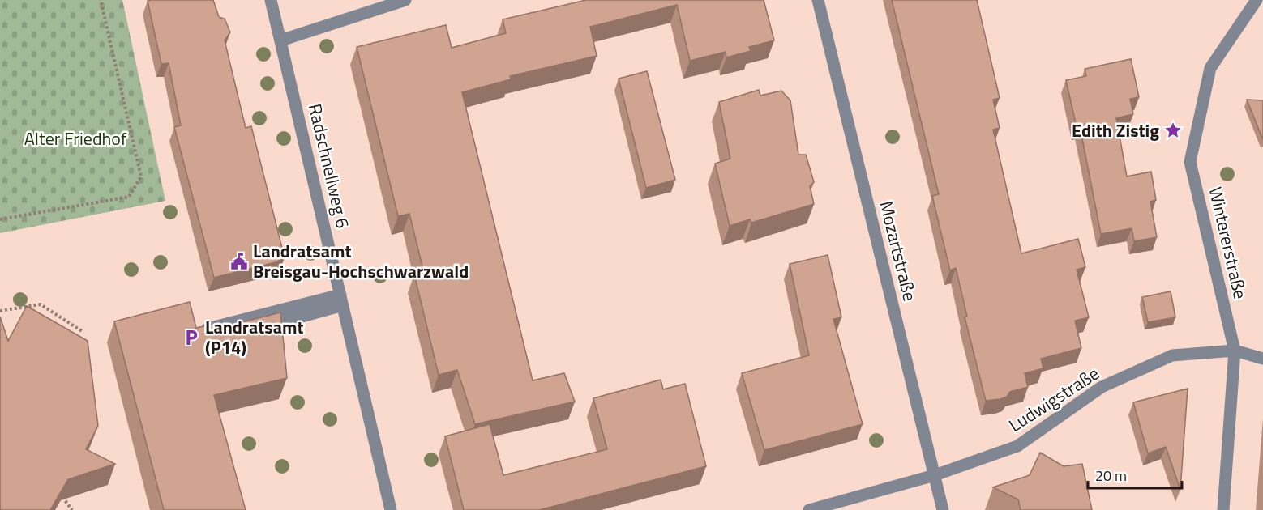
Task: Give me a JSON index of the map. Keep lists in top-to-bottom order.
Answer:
{
  "streets": {
    "street": [
      "Radschnellweg 6",
      "Wintererstraße",
      "Mozartstraße",
      "Ludwigstraße"
    ]
  },
  "crossings": [
    ["Wintererstraße", "Ludwigstraße"],
    ["Mozartstraße", "Ludwigstraße"]
  ],
  "parks": ["Alter Friedhof"],
  "places": {
    "place": ["Edith Zistig"],
    "public building": ["Landratsamt Breisgau-Hochschwarzwald"],
    "parking": ["Landratsamt (P14)"]
  },
  "scale_bar": "20 m"
}
